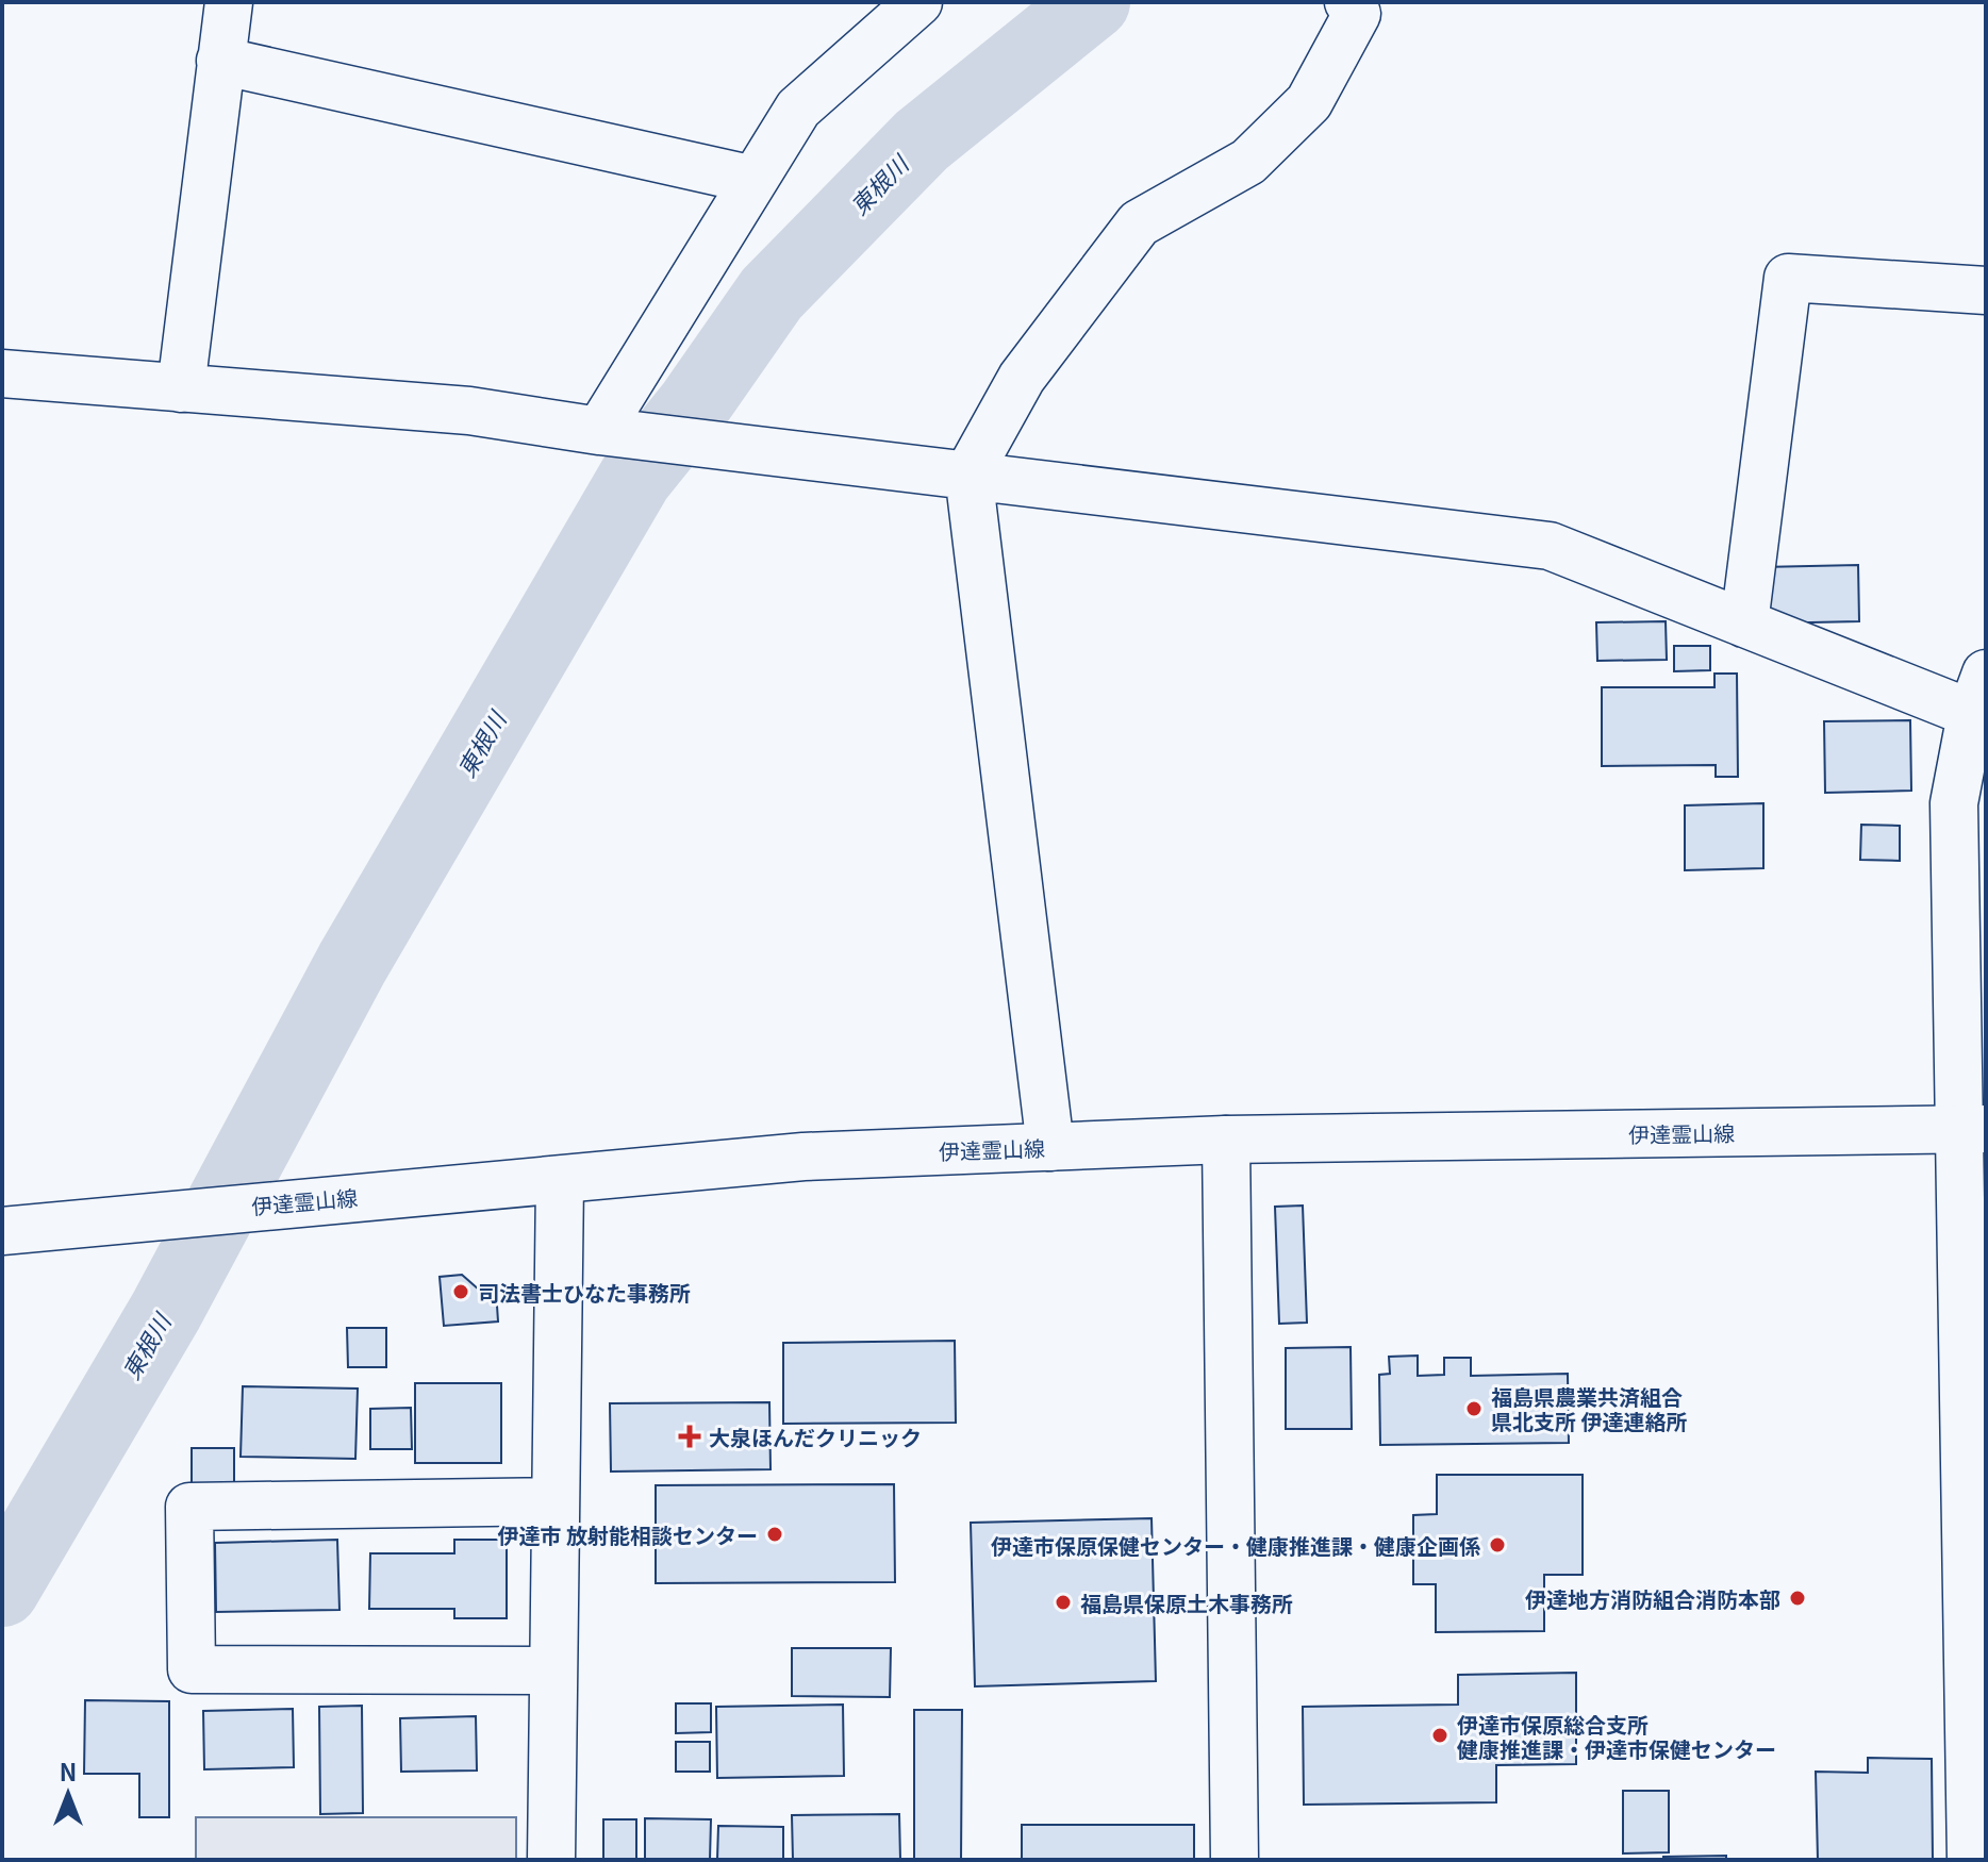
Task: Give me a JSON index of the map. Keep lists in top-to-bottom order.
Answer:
{
  "streets": {
    "street": ["伊達霊山線"]
  },
  "water": ["東根川"],
  "places": {
    "other": [
      "司法書士ひなた事務所",
      "福島県農業共済組合 県北支所 伊達連絡所",
      "伊達市 放射能相談センター",
      "伊達市保原保健センター・健康推進課・健康企画係",
      "伊達地方消防組合消防本部",
      "福島県保原土木事務所",
      "伊達市保原総合支所 健康推進課・伊達市保健センター"
    ],
    "health": ["大泉ほんだクリニック"]
  },
  "north": "top"
}
